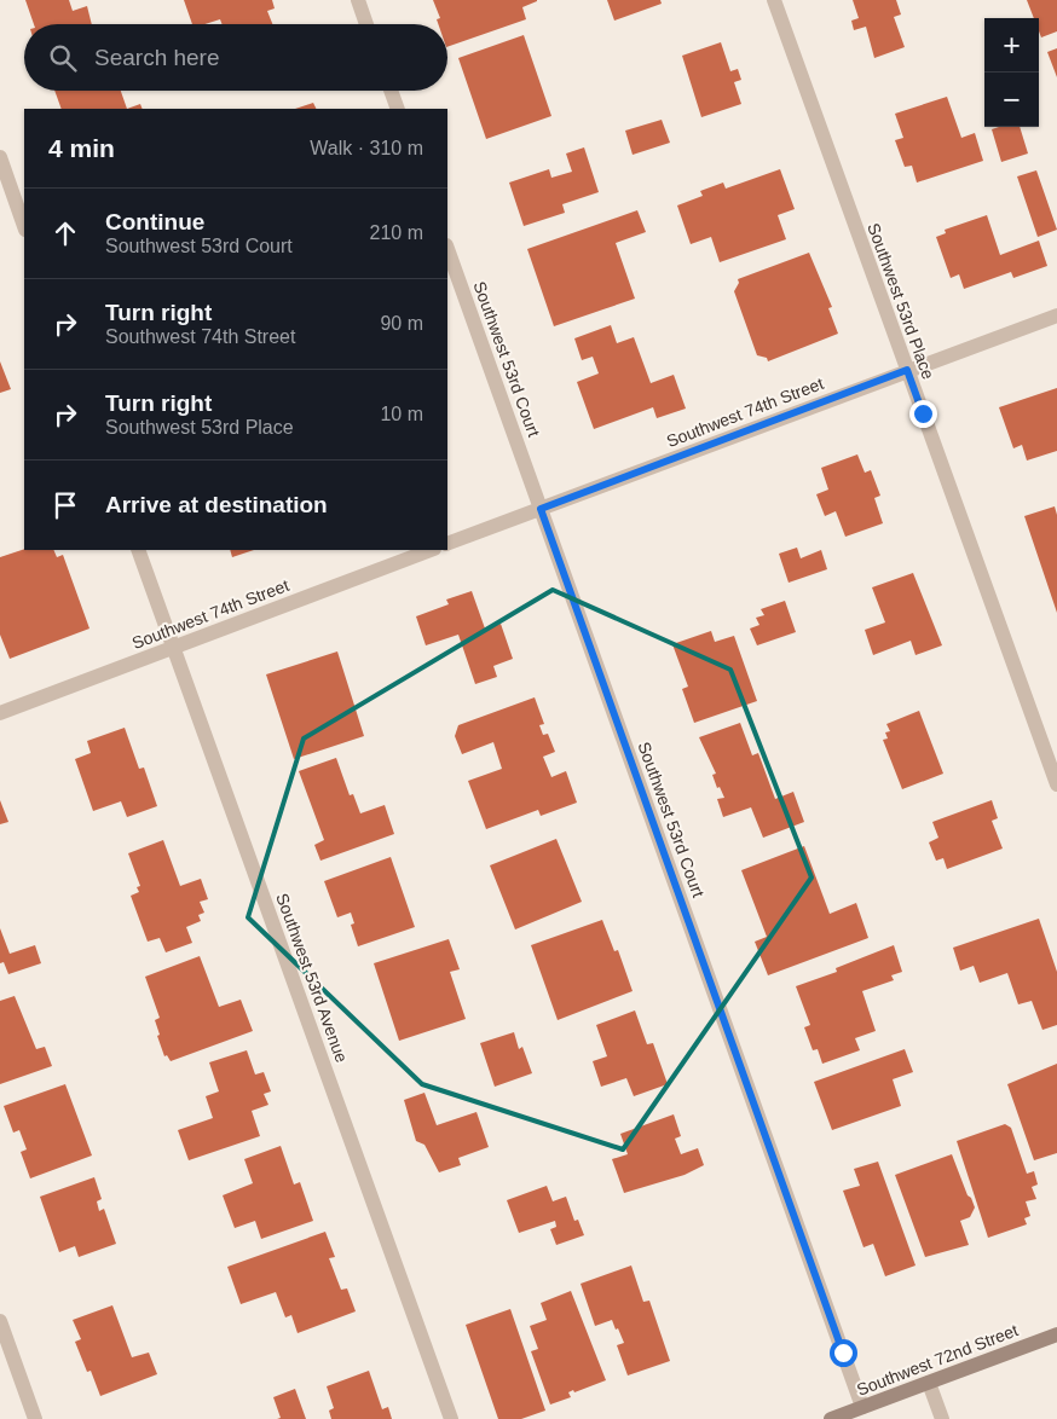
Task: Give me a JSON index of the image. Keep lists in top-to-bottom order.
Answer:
{
  "streets": {
    "main road": ["Southwest 72nd Street"],
    "street": [
      "Southwest 53rd Place",
      "Southwest 53rd Court",
      "Southwest 74th Street",
      "Southwest 53rd Avenue"
    ]
  },
  "crossings": [
    ["Southwest 53rd Place", "Southwest 74th Street"],
    ["Southwest 53rd Court", "Southwest 74th Street"],
    ["Southwest 53rd Court", "Southwest 72nd Street"],
    ["Southwest 74th Street", "Southwest 53rd Avenue"]
  ],
  "page": {
    "map_buttons": ["+", "−"],
    "search": "Search here",
    "heading": ["4 min", "Walk · 310 m"],
    "list": [
      ["Continue", "Southwest 53rd Court", "210 m"],
      ["Turn right", "Southwest 74th Street", "90 m"],
      ["Turn right", "Southwest 53rd Place", "10 m"],
      "Arrive at destination"
    ]
  }
}
